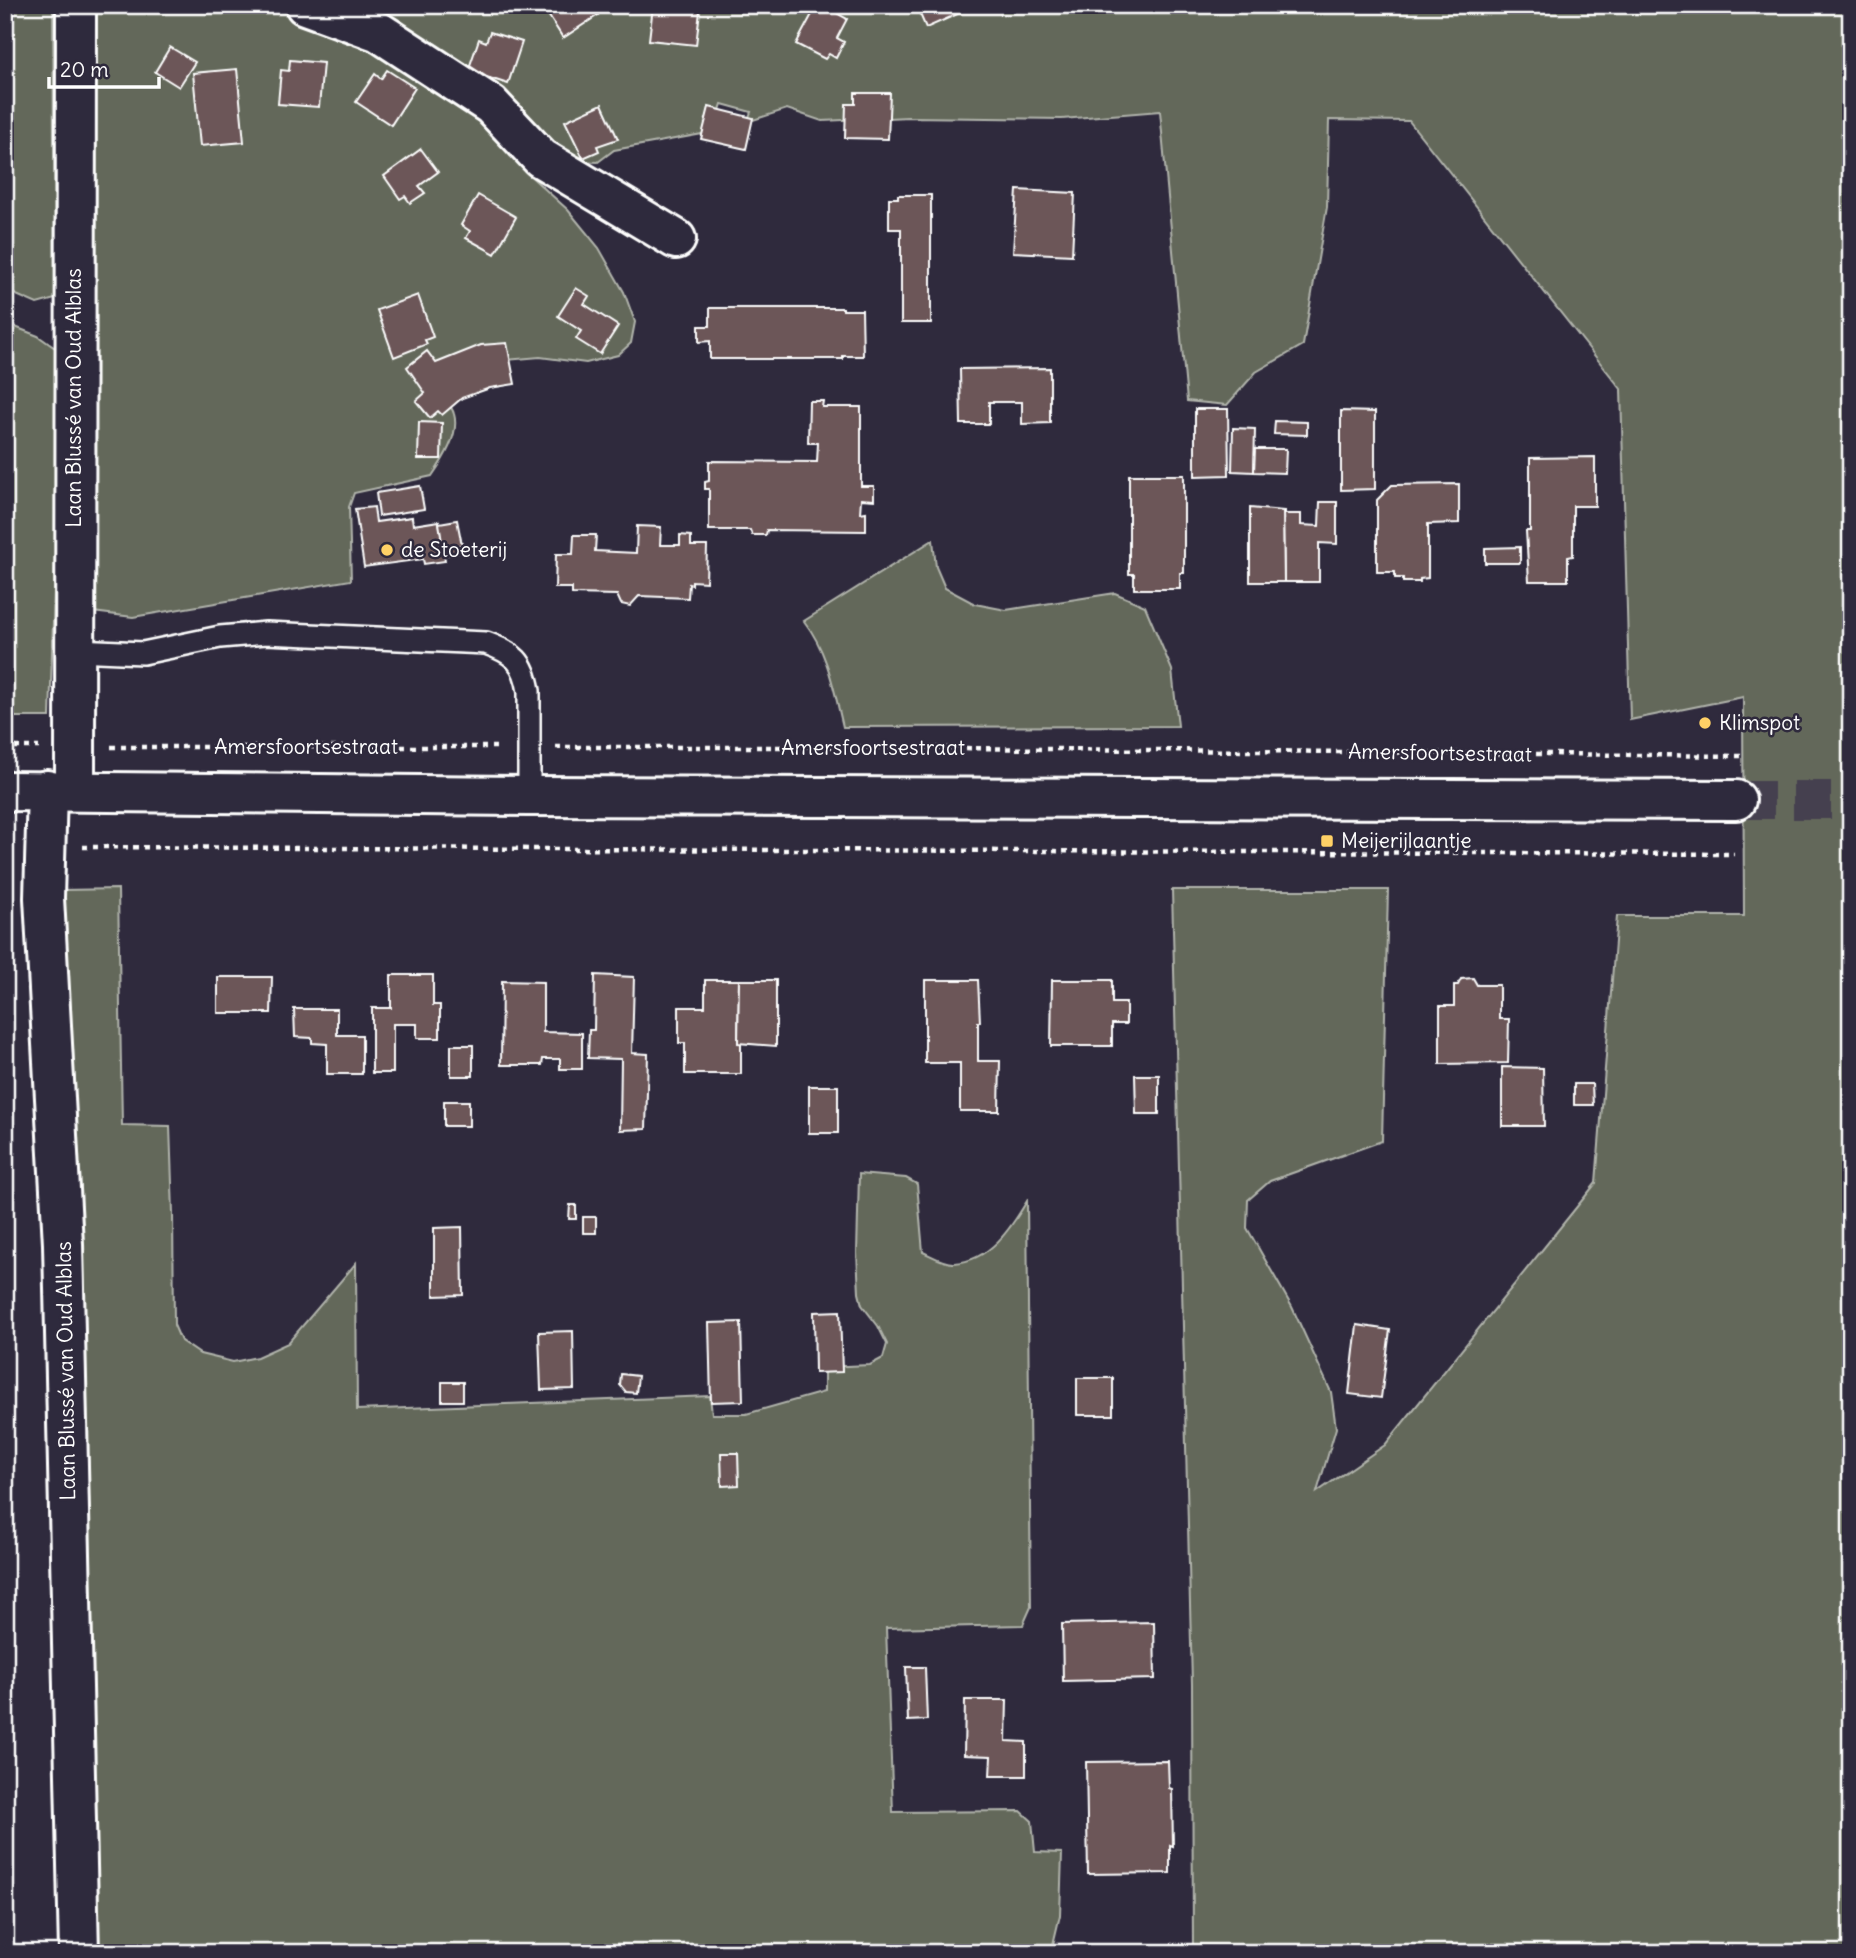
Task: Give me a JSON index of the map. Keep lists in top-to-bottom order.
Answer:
{
  "streets": {
    "street": ["Laan Blussé van Oud Alblas"],
    "path": ["Amersfoortsestraat"]
  },
  "crossings": [
    ["Laan Blussé van Oud Alblas", "Amersfoortsestraat"]
  ],
  "places": {
    "other": ["de Stoeterij", "Klimspot"],
    "transit": ["Meijerijlaantje"]
  },
  "scale_bar": "20 m"
}
